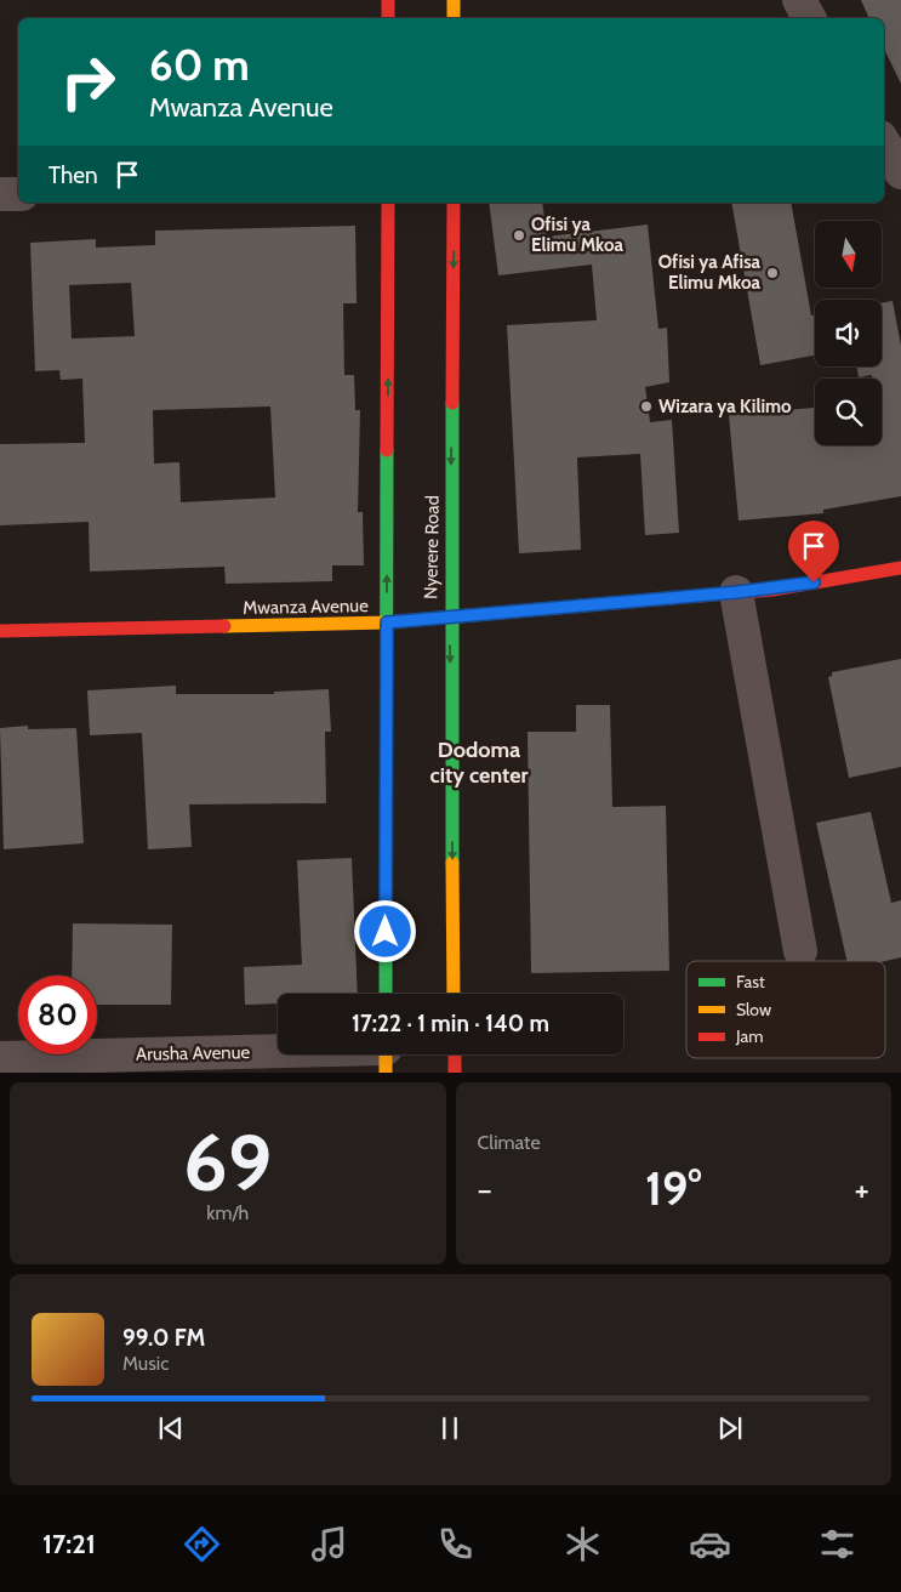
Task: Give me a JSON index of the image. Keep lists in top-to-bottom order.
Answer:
{
  "streets": {
    "main road": ["Nyerere Road", "Mwanza Avenue"],
    "street": ["Arusha Avenue"]
  },
  "crossings": [
    ["Nyerere Road", "Mwanza Avenue"]
  ],
  "districts": ["Dodoma city center"],
  "places": ["Ofisi ya Elimu Mkoa", "Ofisi ya Afisa Elimu Mkoa", "Wizara ya Kilimo"],
  "legend": ["Fast", "Slow", "Jam"],
  "north": "bottom",
  "page": {
    "turn": ["60 m", "Mwanza Avenue"],
    "then": "Then",
    "limit": "80",
    "trip": "17:22 · 1 min · 140 m",
    "tile": [
      ["69", "km/h"],
      "Climate"
    ],
    "heat": ["−", "19°", "+"],
    "song": ["99.0 FM", "Music"],
    "tabs": "17:21"
  }
}
